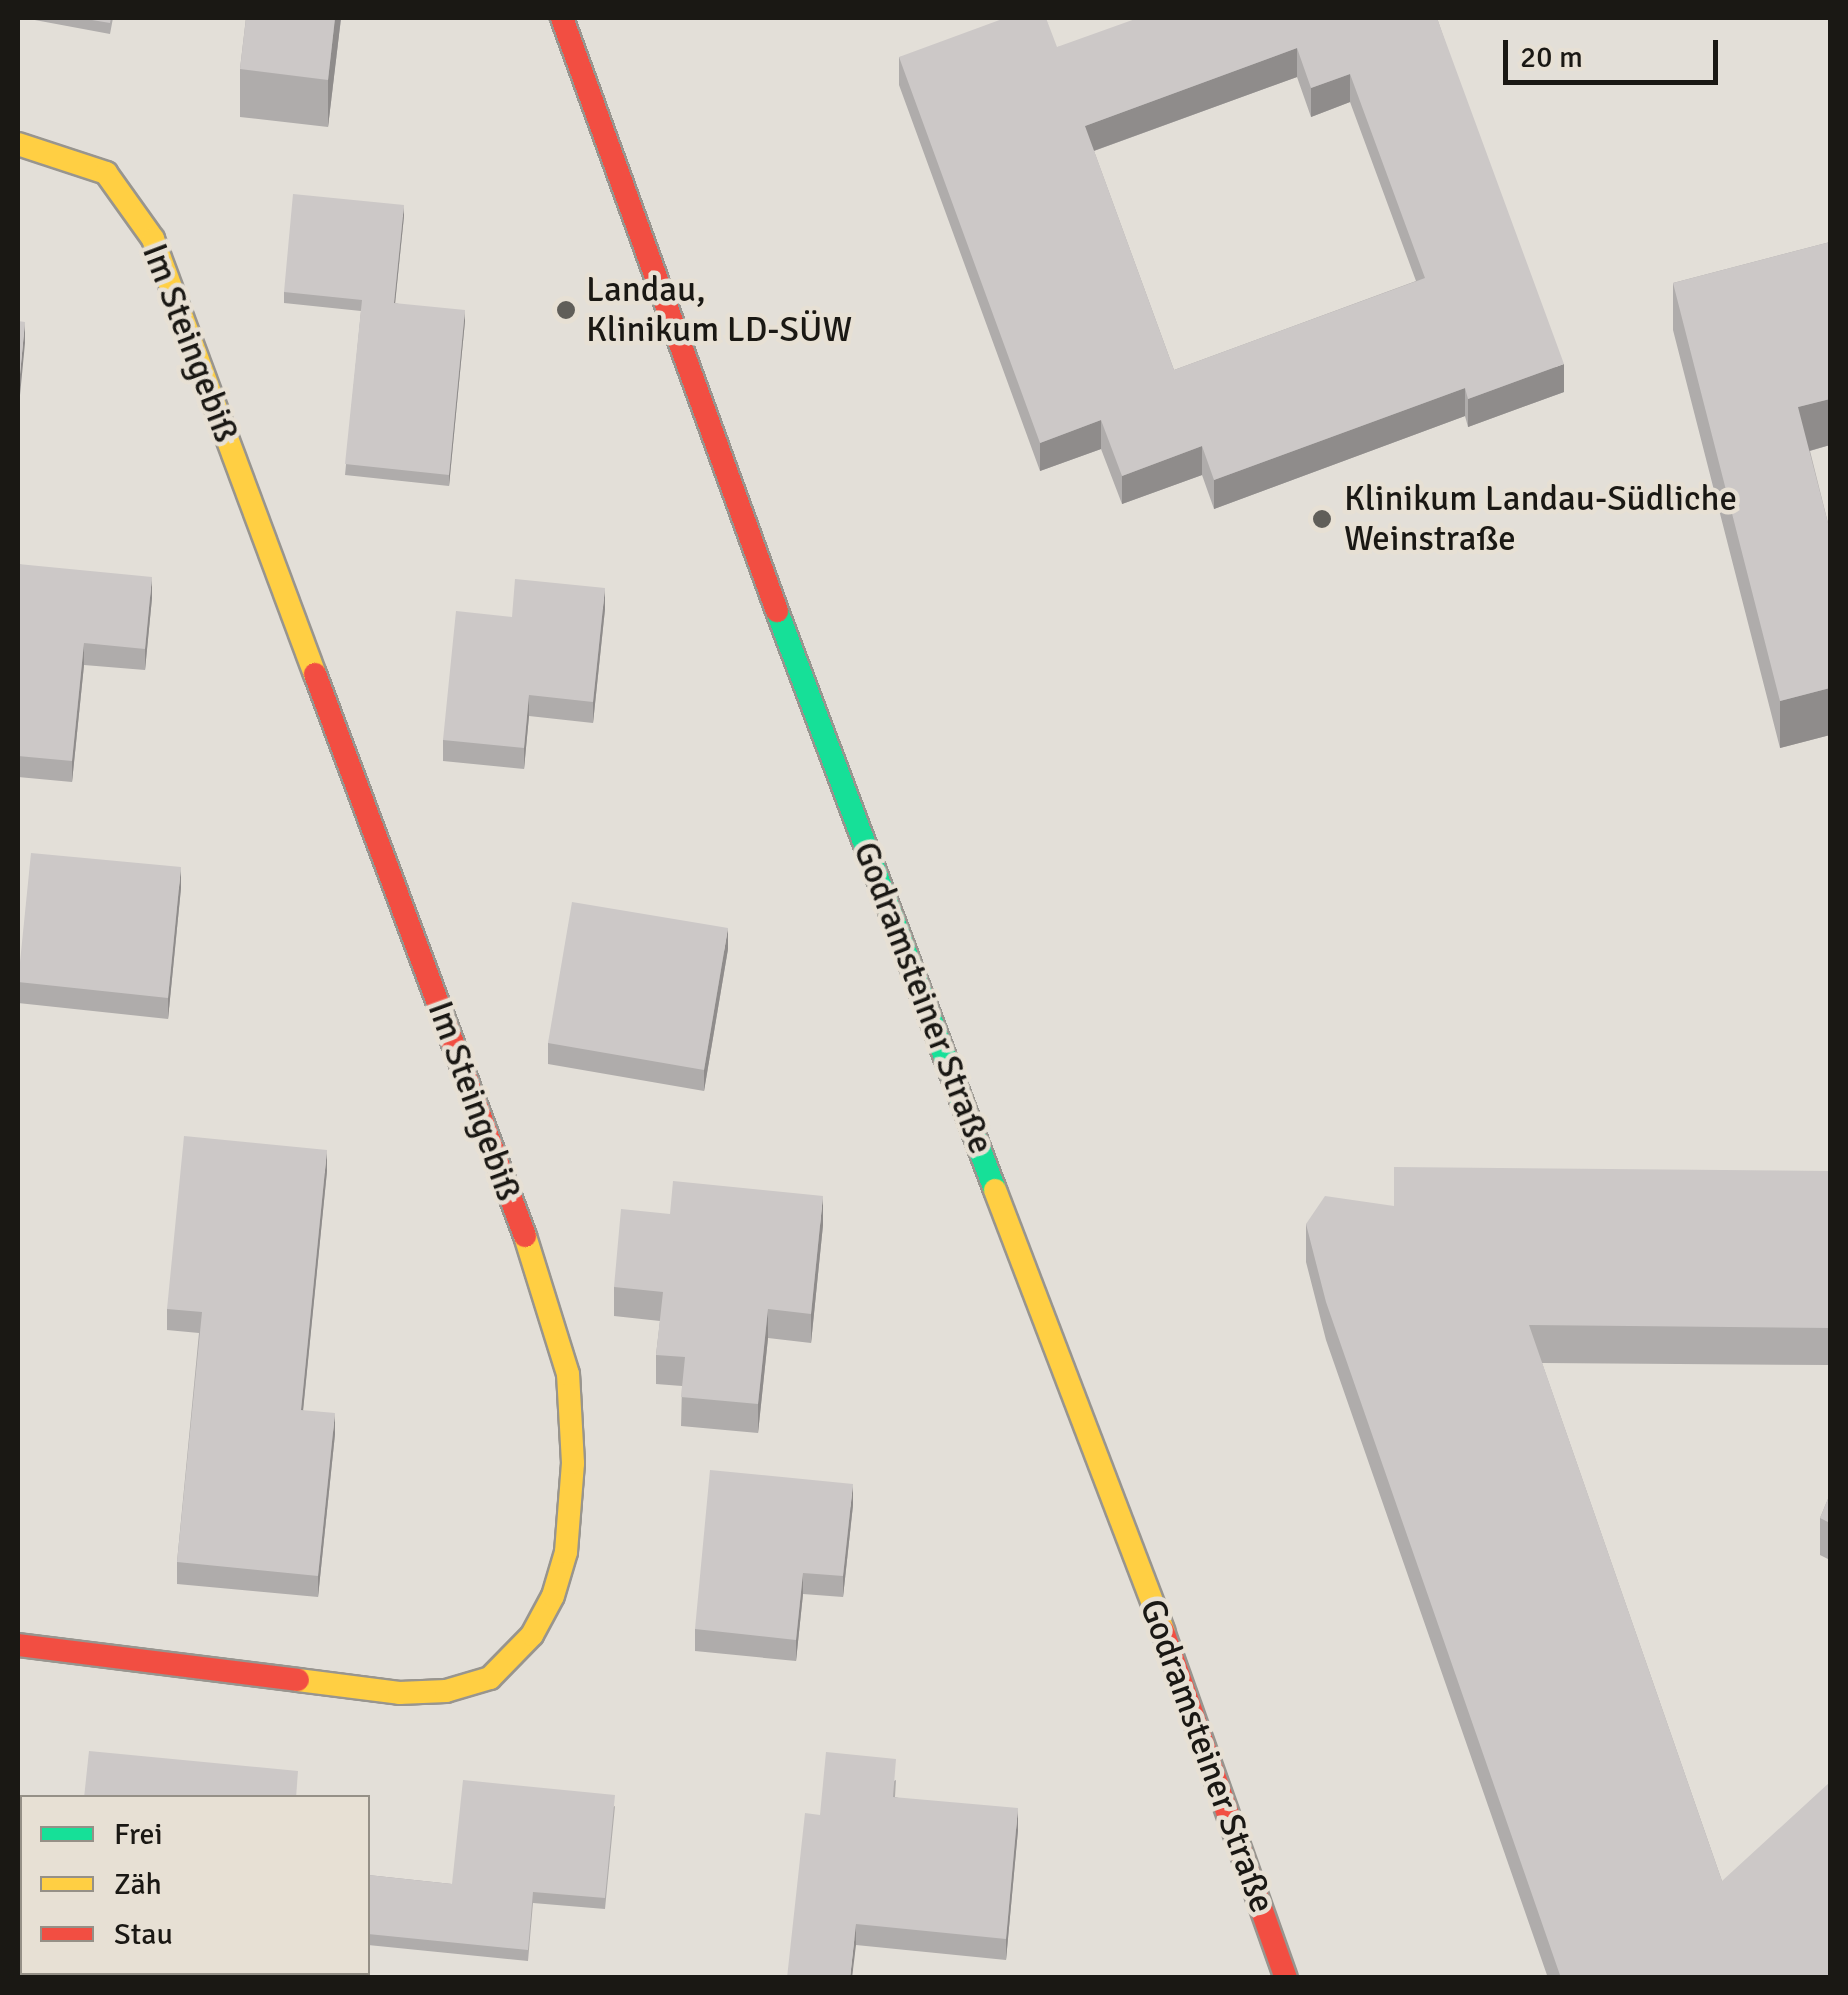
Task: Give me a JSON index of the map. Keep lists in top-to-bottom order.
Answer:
{
  "streets": {
    "street": ["Im Steingebiß", "Godramsteiner Straße"]
  },
  "places": ["Landau, Klinikum LD-SÜW", "Klinikum Landau-Südliche Weinstraße"],
  "legend": ["Frei", "Zäh", "Stau"],
  "scale_bar": "20 m"
}
